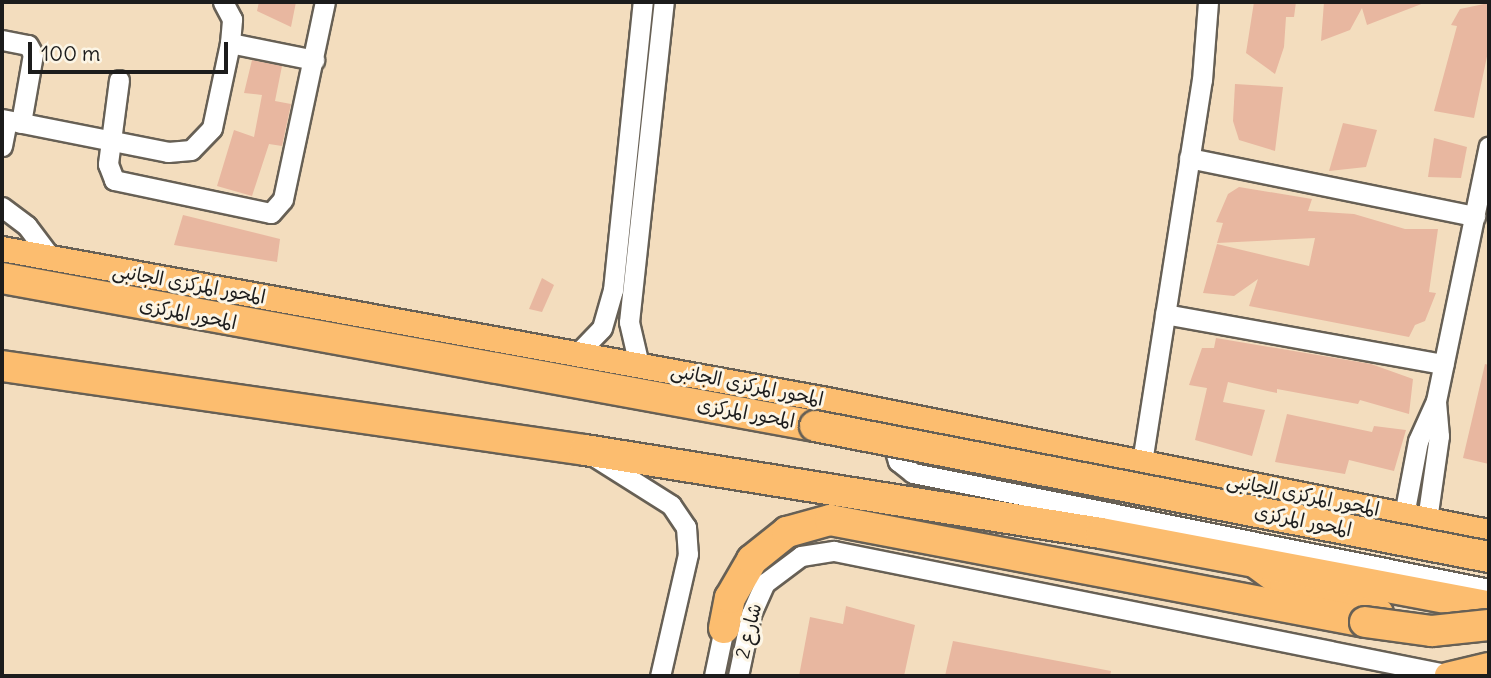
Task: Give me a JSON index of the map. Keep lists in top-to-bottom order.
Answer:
{
  "streets": {
    "highway": ["المحور المركزى"],
    "main road": ["المحور المركزى الجانبى"],
    "street": ["شارع 2"]
  },
  "scale_bar": "100 m"
}
